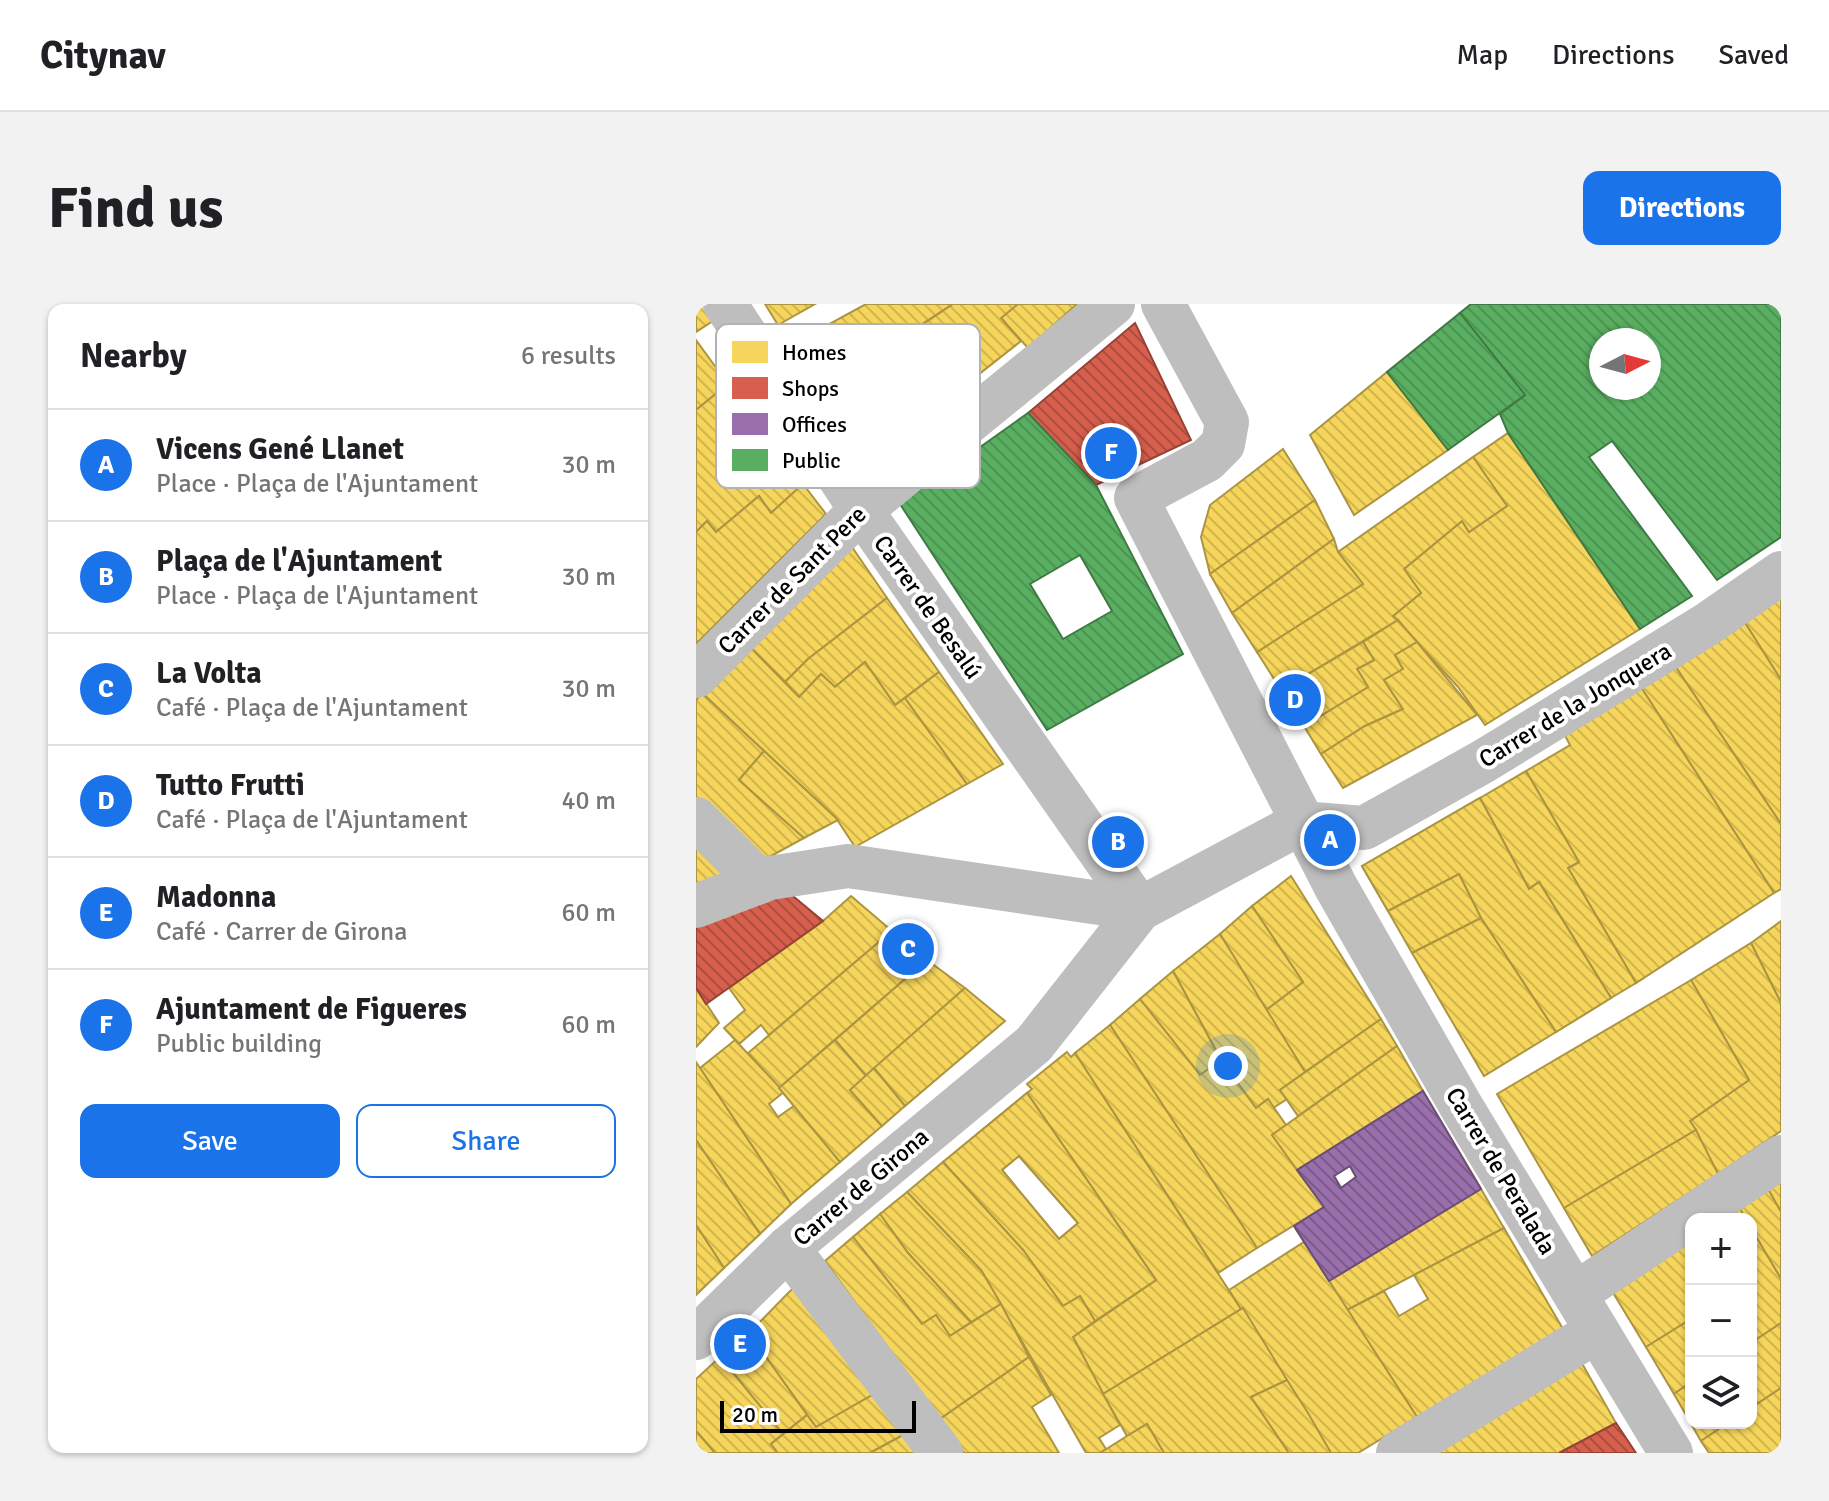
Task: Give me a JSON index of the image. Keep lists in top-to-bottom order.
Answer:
{
  "streets": {
    "street": [
      "Carrer de Sant Pere",
      "Carrer de Besalú",
      "Carrer de la Jonquera",
      "Carrer de Peralada",
      "Carrer de Girona"
    ]
  },
  "crossings": [
    ["Carrer de Sant Pere", "Carrer de Besalú"],
    ["Carrer de Besalú", "Carrer de Girona"],
    ["Carrer de la Jonquera", "Carrer de Peralada"]
  ],
  "legend": [
    "Homes",
    "Shops",
    "Offices",
    "Public"
  ],
  "scale_bar": "20 m",
  "north": "right",
  "page": {
    "header": "Citynav",
    "nav": ["Map", "Directions", "Saved"],
    "buttons": [
      "Directions",
      ["Save", "Share"]
    ],
    "title": "Find us",
    "heading": ["Nearby", "6 results"],
    "list": [
      {
        "mark": "A",
        "name": "Vicens Gené Llanet",
        "note": "Place · Plaça de l'Ajuntament",
        "value": "30 m"
      },
      {
        "mark": "B",
        "name": "Plaça de l'Ajuntament",
        "note": "Place · Plaça de l'Ajuntament",
        "value": "30 m"
      },
      {
        "mark": "C",
        "name": "La Volta",
        "note": "Café · Plaça de l'Ajuntament",
        "value": "30 m"
      },
      {
        "mark": "D",
        "name": "Tutto Frutti",
        "note": "Café · Plaça de l'Ajuntament",
        "value": "40 m"
      },
      {
        "mark": "E",
        "name": "Madonna",
        "note": "Café · Carrer de Girona",
        "value": "60 m"
      },
      {
        "mark": "F",
        "name": "Ajuntament de Figueres",
        "note": "Public building",
        "value": "60 m"
      }
    ],
    "pins": [
      "F",
      "D",
      "A",
      "B",
      "C",
      "E"
    ],
    "map_buttons": ["+", "−"],
    "scale": "20 m"
  }
}
